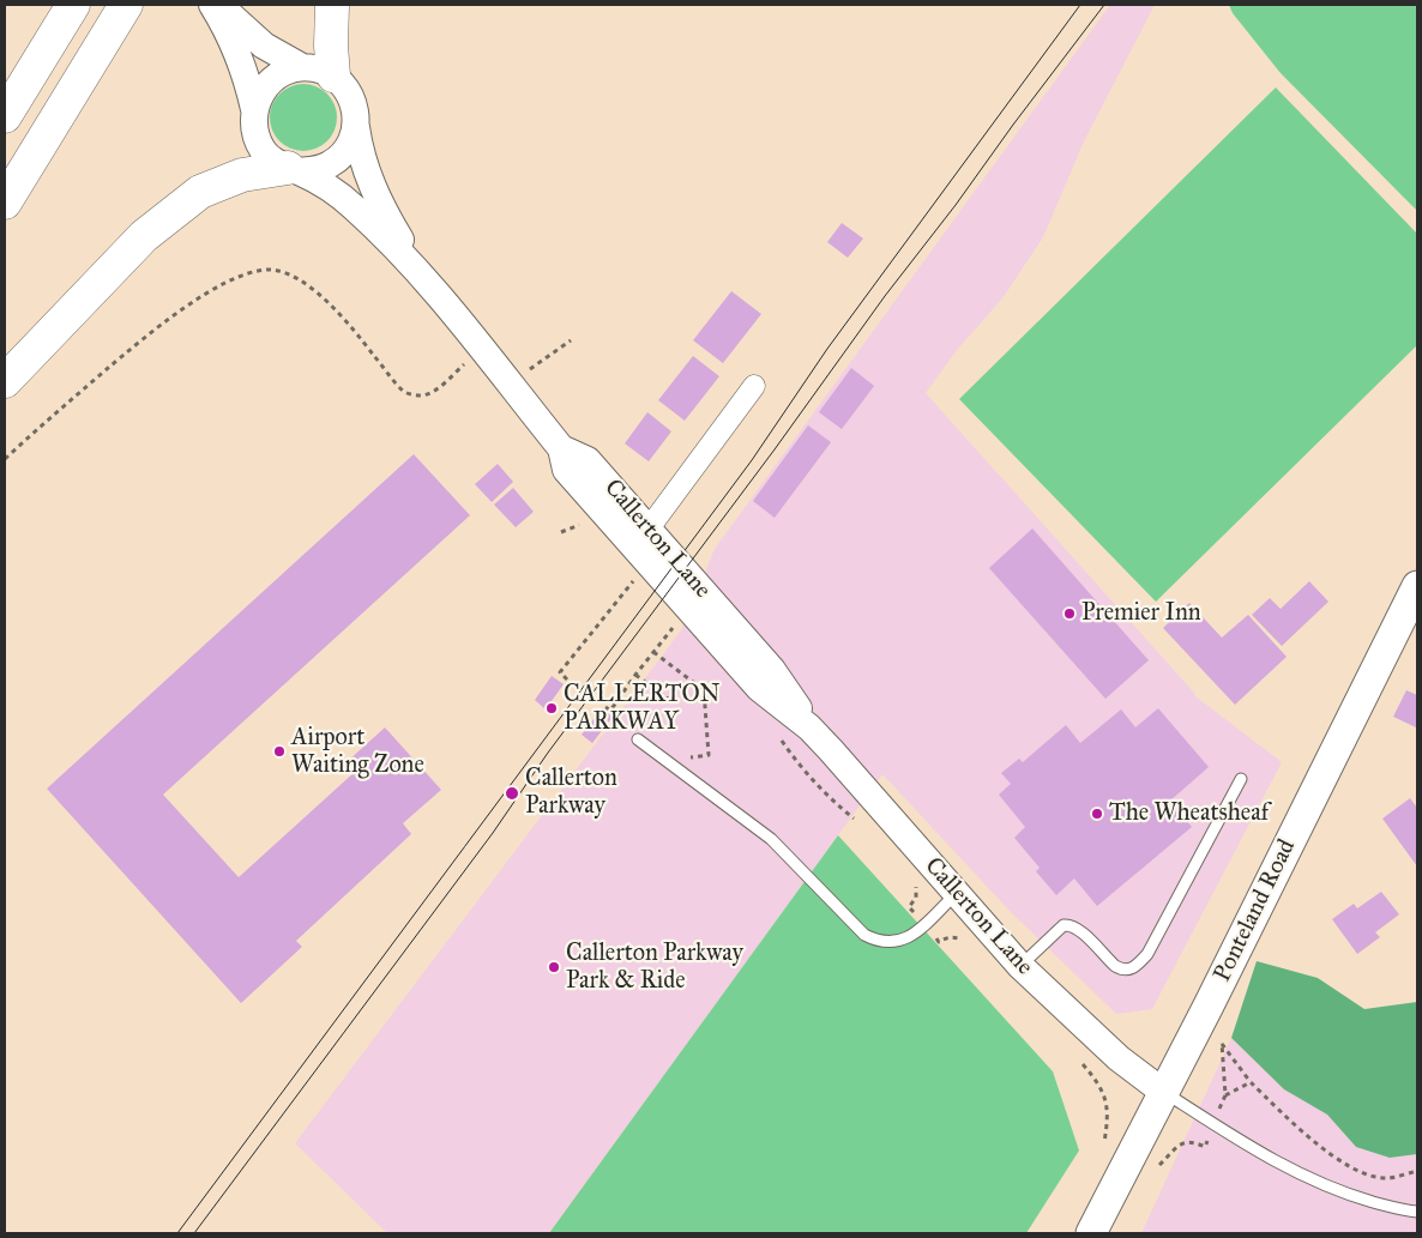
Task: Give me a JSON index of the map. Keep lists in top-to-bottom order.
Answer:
{
  "streets": {
    "main road": ["Ponteland Road"],
    "street": ["Callerton Lane"]
  },
  "crossings": [
    ["Callerton Lane", "Ponteland Road"]
  ],
  "places": [
    "Premier Inn",
    "CALLERTON PARKWAY",
    "Airport Waiting Zone",
    "Callerton Parkway",
    "The Wheatsheaf",
    "Callerton Parkway Park & Ride"
  ]
}
